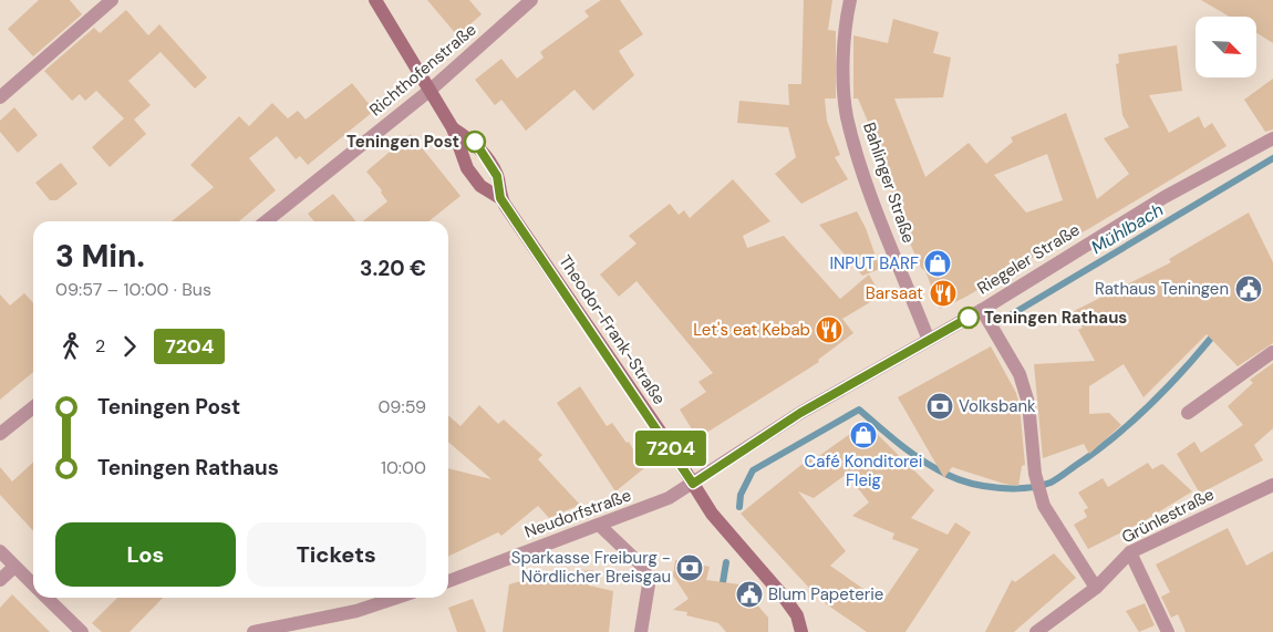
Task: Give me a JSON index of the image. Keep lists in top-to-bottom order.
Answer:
{
  "streets": {
    "main road": ["Theodor-Frank-Straße"],
    "street": [
      "Richthofenstraße",
      "Bahlinger Straße",
      "Riegeler Straße",
      "Neudorfstraße",
      "Grünlestraße"
    ]
  },
  "crossings": [
    ["Richthofenstraße", "Theodor-Frank-Straße"],
    ["Bahlinger Straße", "Riegeler Straße"],
    ["Riegeler Straße", "Theodor-Frank-Straße"],
    ["Riegeler Straße", "Neudorfstraße"],
    ["Theodor-Frank-Straße", "Neudorfstraße"]
  ],
  "water": ["Mühlbach"],
  "places": {
    "other": ["Teningen Post", "Teningen Rathaus"],
    "shop": ["INPUT BARF", "Café Konditorei Fleig"],
    "public building": ["Rathaus Teningen", "Blum Papeterie"],
    "restaurant": ["Barsaat", "Let's eat Kebab"],
    "bank": ["Volksbank", "Sparkasse Freiburg - Nördlicher Breisgau"]
  },
  "lines": ["bus line 7204"],
  "north": "bottom right",
  "page": {
    "on_map": "7204",
    "heading": ["3 Min.", "09:57 – 10:00 · Bus", "3.20 €"],
    "legs": ["2", "7204"],
    "list": [
      {
        "name": "Teningen Post",
        "value": "09:59"
      },
      {
        "name": "Teningen Rathaus",
        "value": "10:00"
      }
    ],
    "buttons": ["Los", "Tickets"]
  }
}
